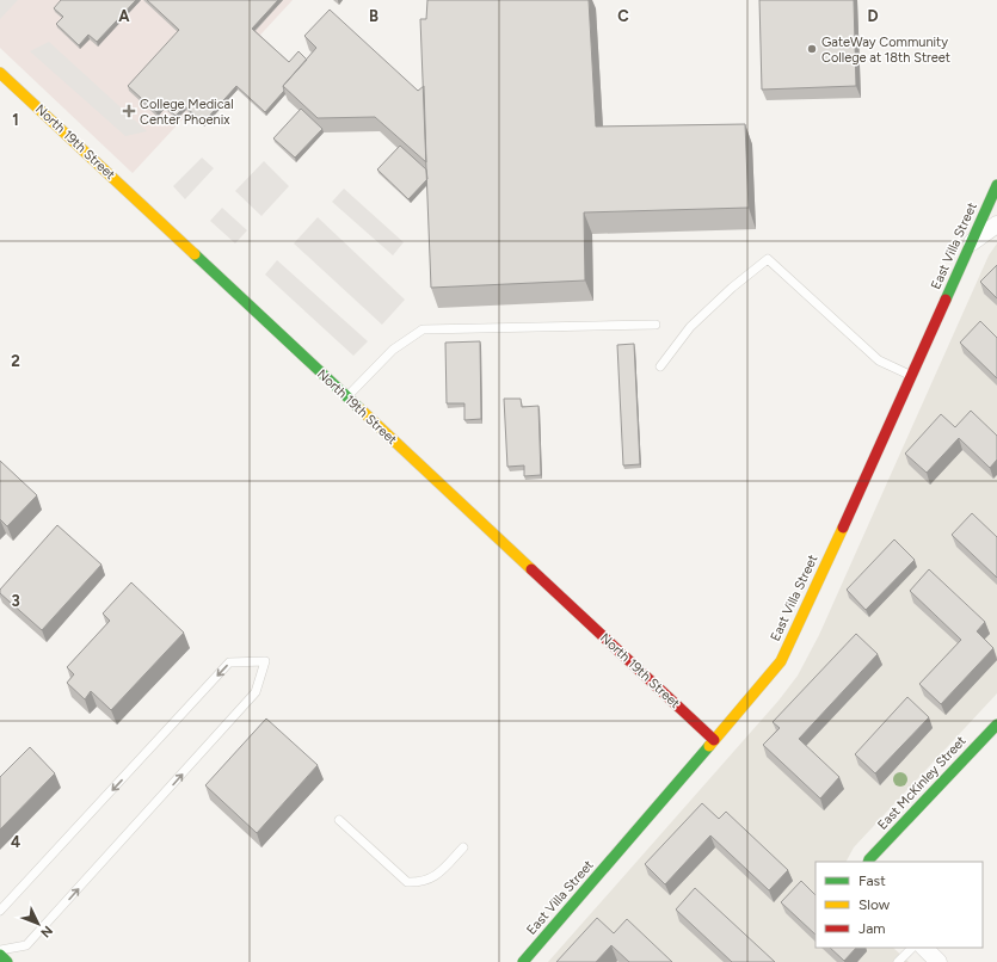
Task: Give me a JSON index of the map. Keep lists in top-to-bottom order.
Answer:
{
  "streets": {
    "street": ["North 19th Street", "East Villa Street", "East McKinley Street"]
  },
  "crossings": [
    ["North 19th Street", "East Villa Street"]
  ],
  "places": {
    "other": ["GateWay Community College at 18th Street"],
    "health": ["College Medical Center Phoenix"]
  },
  "legend": ["Fast", "Slow", "Jam"],
  "north": "bottom right",
  "grid": {
    "columns": [
      "A",
      "B",
      "C",
      "D"
    ],
    "rows": [
      "1",
      "2",
      "3",
      "4"
    ]
  }
}
